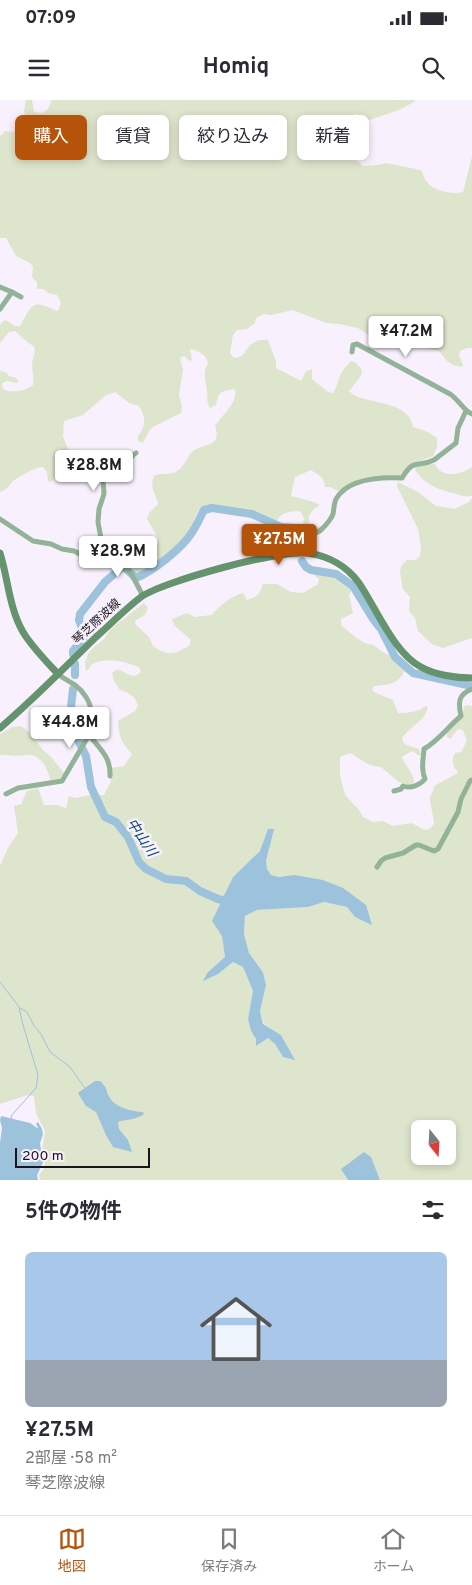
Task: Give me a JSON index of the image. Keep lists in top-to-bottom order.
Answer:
{
  "streets": {
    "main road": ["琴芝際波線"]
  },
  "water": ["中山川"],
  "scale_bar": "200 m",
  "north": "bottom",
  "page": {
    "status": "07:09",
    "header": "Homiq",
    "chip": [
      "購入",
      "賃貸",
      "絞り込み",
      "新着"
    ],
    "price": [
      "¥47.2M",
      "¥28.8M",
      "¥27.5M",
      "¥28.9M",
      "¥44.8M"
    ],
    "scale": "200 m",
    "heading": "5件の物件",
    "list": [
      {
        "name": "¥27.5M",
        "note": "2部屋 · 58 m² · 琴芝際波線"
      }
    ],
    "tabs": ["地図", "保存済み", "ホーム"]
  }
}
